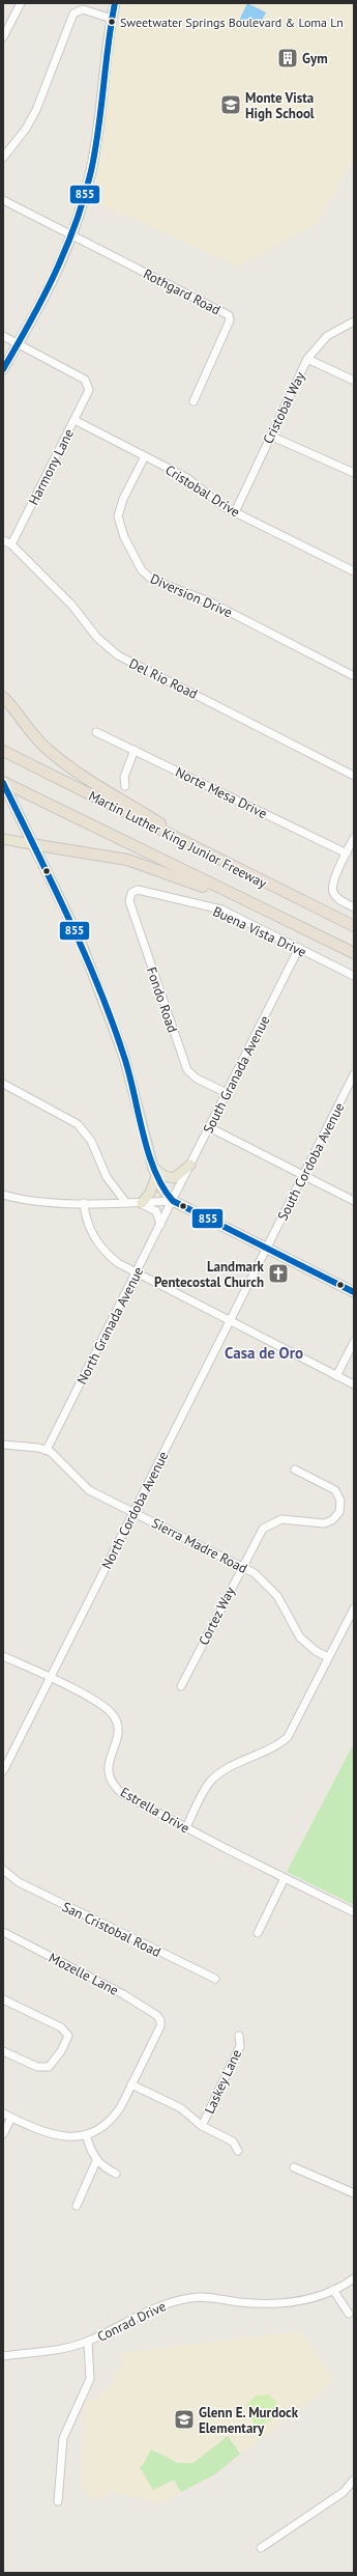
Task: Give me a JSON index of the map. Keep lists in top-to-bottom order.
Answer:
{
  "streets": {
    "highway": ["Martin Luther King Junior Freeway"],
    "street": [
      "Rothgard Road",
      "Cristobal Way",
      "Harmony Lane",
      "Cristobal Drive",
      "Diversion Drive",
      "Del Rio Road",
      "Norte Mesa Drive",
      "Buena Vista Drive",
      "Fondo Road",
      "South Granada Avenue",
      "South Cordoba Avenue",
      "North Granada Avenue",
      "North Cordoba Avenue",
      "Sierra Madre Road",
      "Cortez Way",
      "Estrella Drive",
      "San Cristobal Road",
      "Mozelle Lane",
      "Laskey Lane",
      "Conrad Drive"
    ]
  },
  "crossings": [
    ["Cristobal Way", "Cristobal Drive"],
    ["Harmony Lane", "Cristobal Drive"],
    ["Harmony Lane", "Del Rio Road"],
    ["Cristobal Drive", "Diversion Drive"],
    ["Buena Vista Drive", "Fondo Road"],
    ["Buena Vista Drive", "South Granada Avenue"],
    ["Fondo Road", "South Granada Avenue"],
    ["South Granada Avenue", "North Granada Avenue"],
    ["South Cordoba Avenue", "North Cordoba Avenue"],
    ["North Granada Avenue", "Sierra Madre Road"],
    ["North Cordoba Avenue", "Sierra Madre Road"],
    ["North Cordoba Avenue", "Estrella Drive"],
    ["Sierra Madre Road", "Cortez Way"]
  ],
  "districts": ["Casa de Oro"],
  "places": {
    "other": ["Sweetwater Springs Boulevard & Loma Ln"],
    "building": ["Gym"],
    "school or university": ["Monte Vista High School", "Glenn E. Murdock Elementary"],
    "church": ["Landmark Pentecostal Church"]
  },
  "lines": ["transit line 855"]
}
